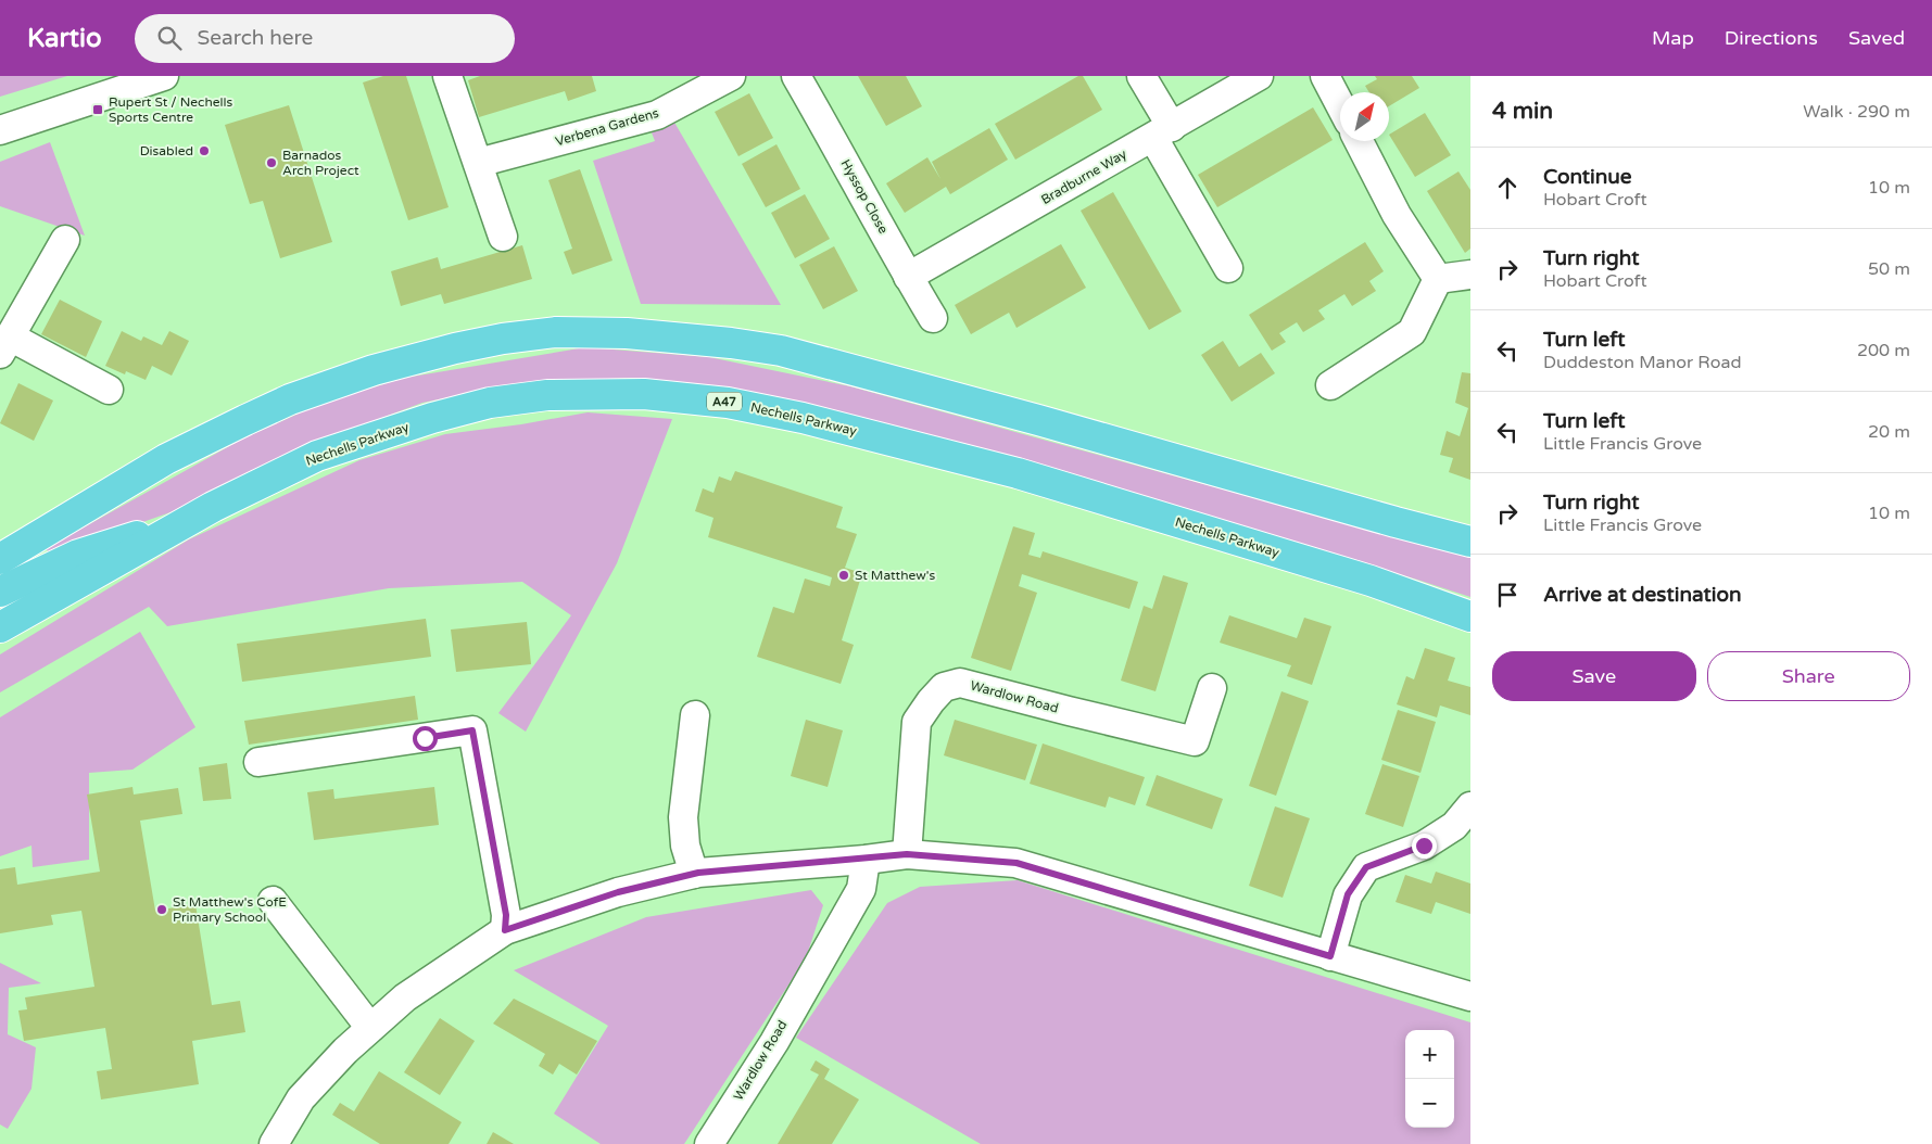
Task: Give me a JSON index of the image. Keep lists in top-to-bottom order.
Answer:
{
  "streets": {
    "main road": ["A47", "Nechells Parkway"],
    "street": [
      "Verbena Gardens",
      "Bradburne Way",
      "Hyssop Close",
      "Wardlow Road"
    ]
  },
  "crossings": [
    ["Bradburne Way", "Hyssop Close"]
  ],
  "places": {
    "transit": ["Rupert St / Nechells Sports Centre"],
    "other": [
      "Disabled",
      "Barnados Arch Project",
      "St Matthew's",
      "St Matthew's CofE Primary School"
    ]
  },
  "north": "top right",
  "page": {
    "header": "Kartio",
    "search": "Search here",
    "nav": ["Map", "Directions", "Saved"],
    "heading": ["4 min", "Walk · 290 m"],
    "list": [
      ["Continue", "Hobart Croft", "10 m"],
      ["Turn right", "Hobart Croft", "50 m"],
      ["Turn left", "Duddeston Manor Road", "200 m"],
      ["Turn left", "Little Francis Grove", "20 m"],
      ["Turn right", "Little Francis Grove", "10 m"],
      "Arrive at destination"
    ],
    "buttons": ["Save", "Share"],
    "map_buttons": ["+", "−"]
  }
}
